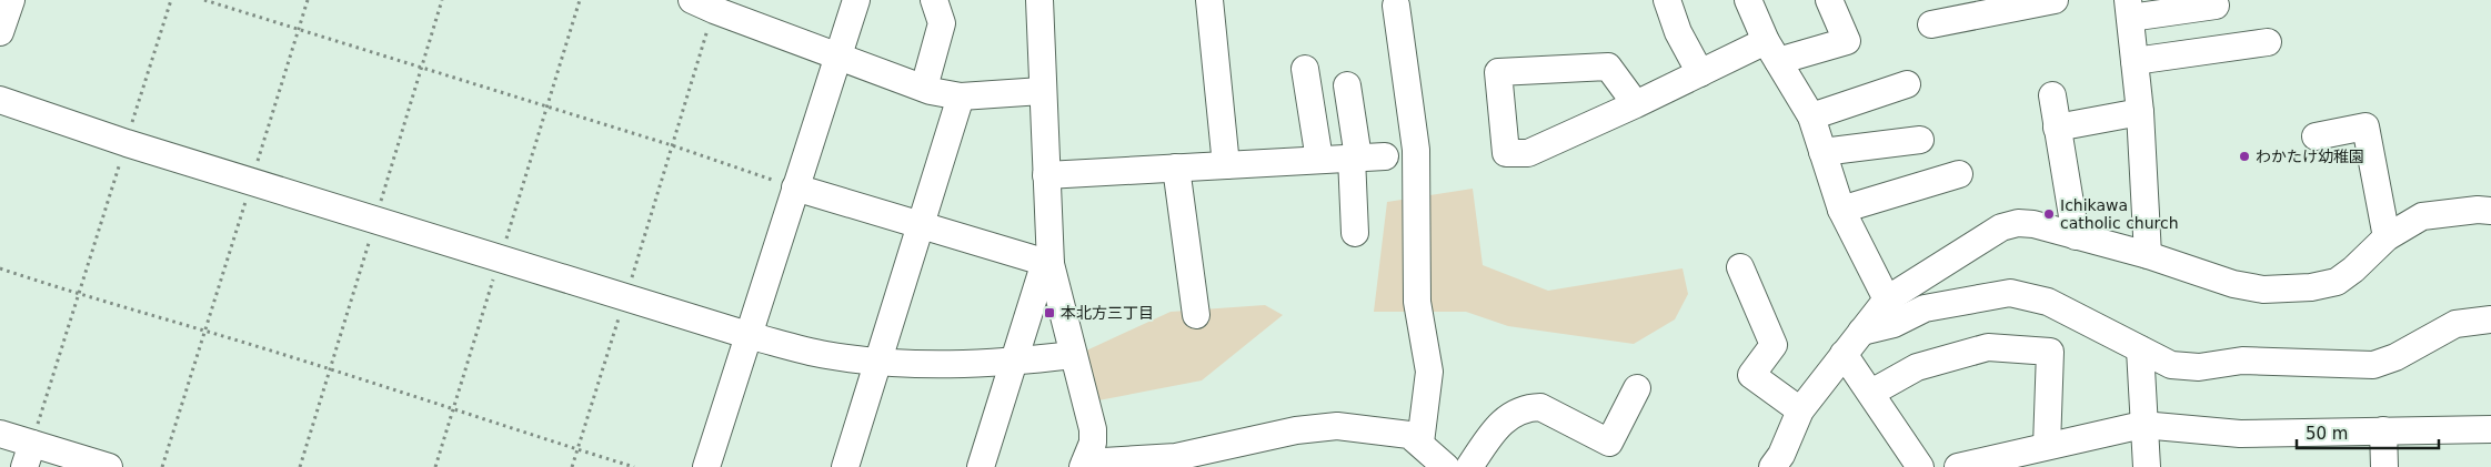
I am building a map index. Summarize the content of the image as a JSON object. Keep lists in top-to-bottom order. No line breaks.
{"places":{"other":["わかたけ幼稚園","Ichikawa catholic church"],"transit":["本北方三丁目"]},"scale_bar":"50 m"}
